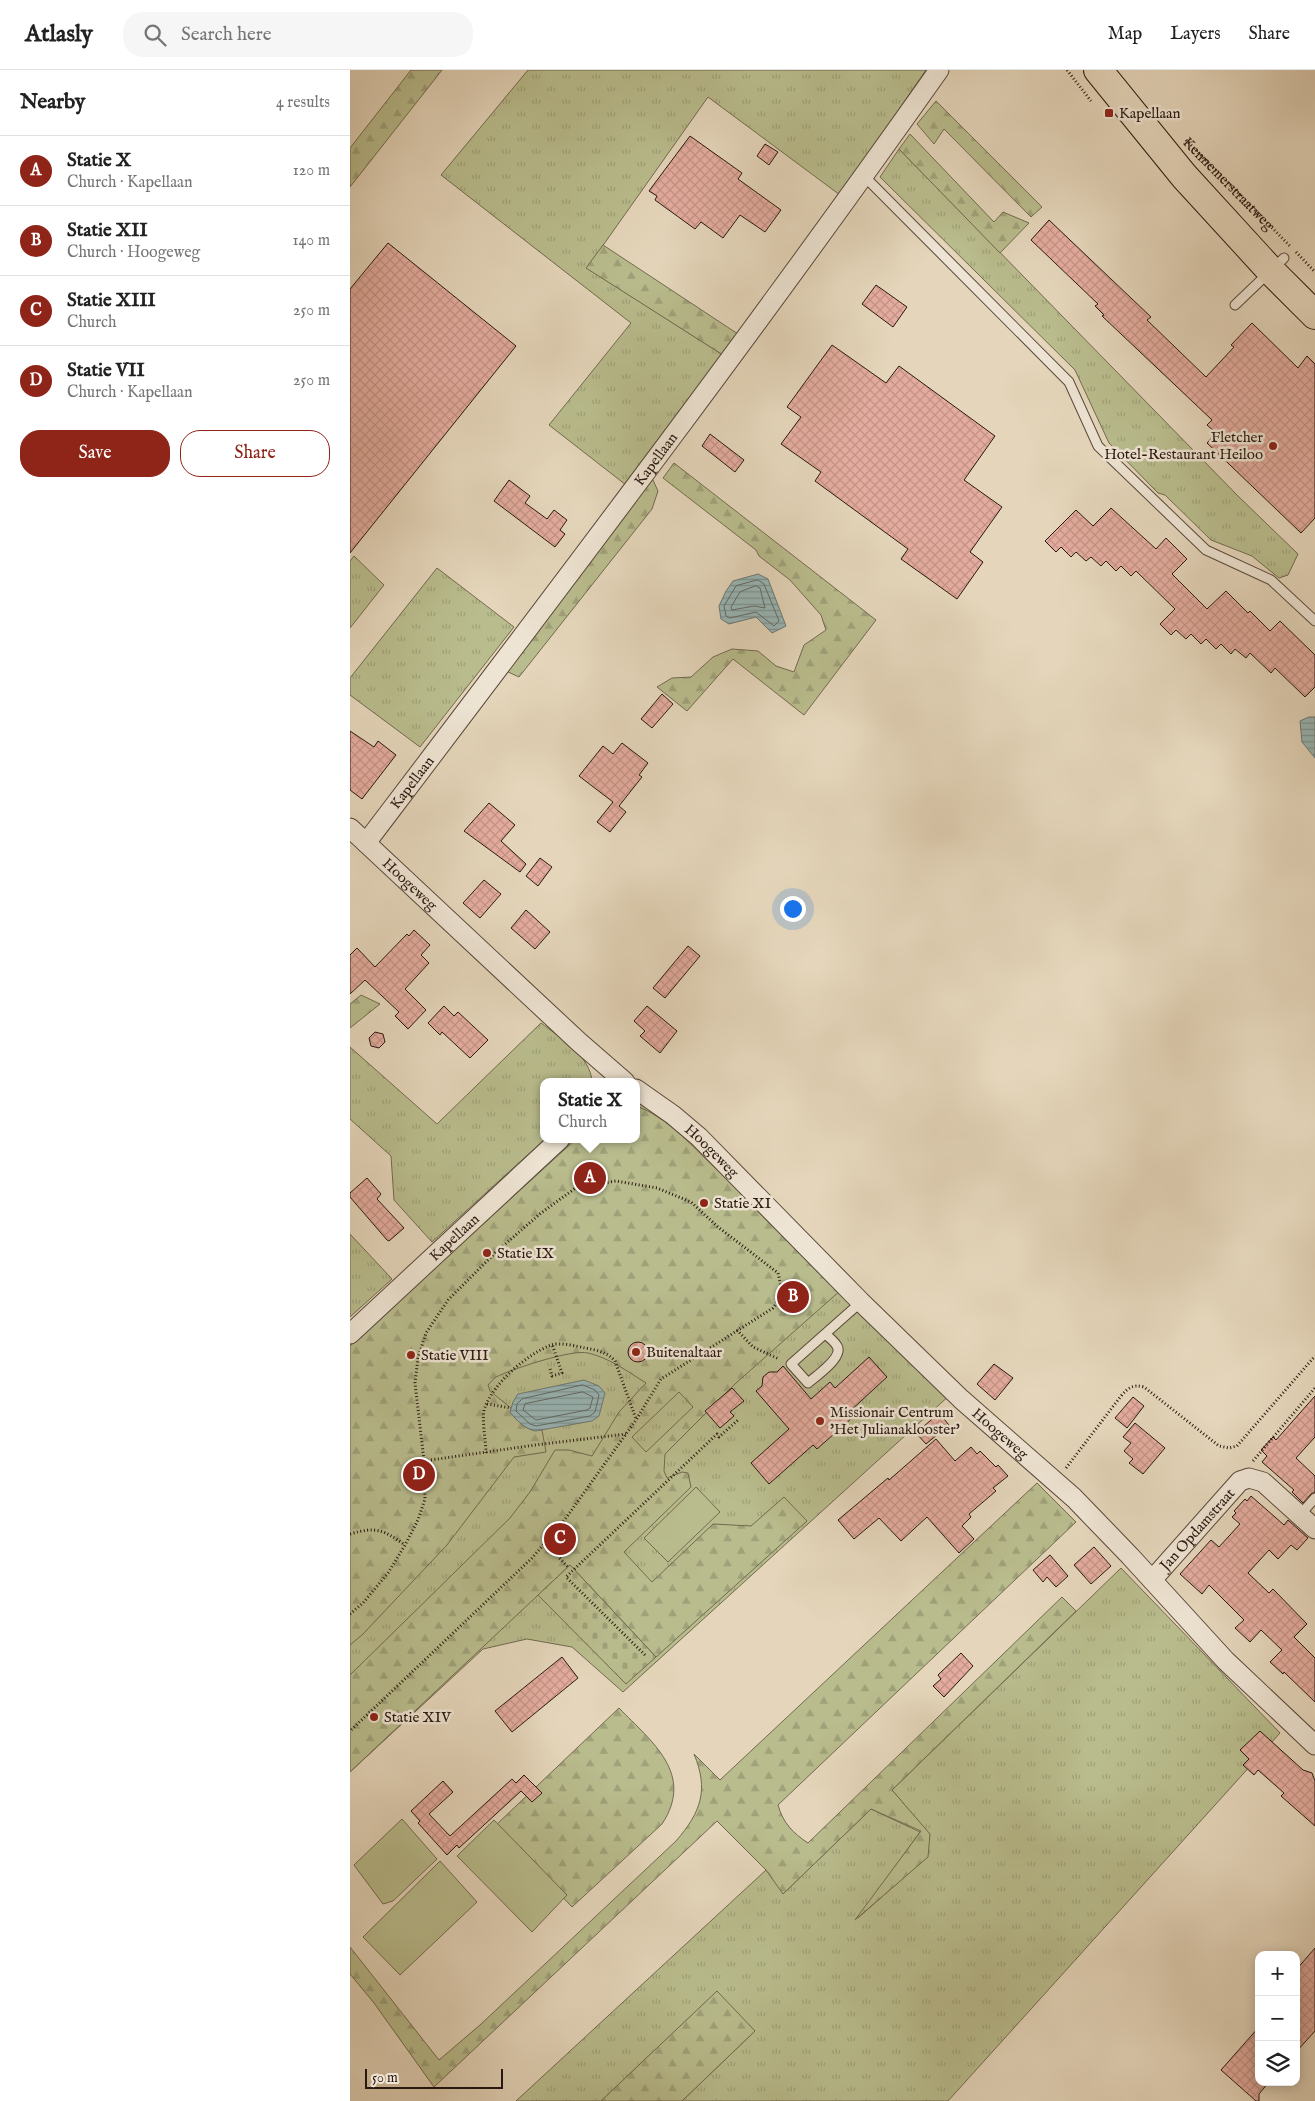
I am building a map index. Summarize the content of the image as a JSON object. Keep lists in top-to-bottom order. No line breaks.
{"streets":{"main road":["Kennemerstraatweg"],"street":["Kapellaan","Hoogeweg","Jan Opdamstraat"]},"crossings":[["Kapellaan","Hoogeweg"],["Hoogeweg","Jan Opdamstraat"]],"places":{"transit":["Kapellaan"],"other":["Fletcher Hotel-Restaurant Heiloo","Statie XI","Statie IX","Buitenaltaar","Statie VIII","Missionair Centrum 'Het Julianaklooster'","Statie XIV"]},"scale_bar":"50 m","page":{"header":"Atlasly","search":"Search here","nav":["Map","Layers","Share"],"heading":["Nearby","4 results"],"list":[{"mark":"A","name":"Statie X","note":"Church · Kapellaan","value":"120 m"},{"mark":"B","name":"Statie XII","note":"Church · Hoogeweg","value":"140 m"},{"mark":"C","name":"Statie XIII","note":"Church","value":"250 m"},{"mark":"D","name":"Statie VII","note":"Church · Kapellaan","value":"250 m"}],"buttons":["Save","Share"],"popup":["Statie X","Church"],"pins":["A","B","D","C"],"map_buttons":["+","−"],"scale":"50 m"}}
